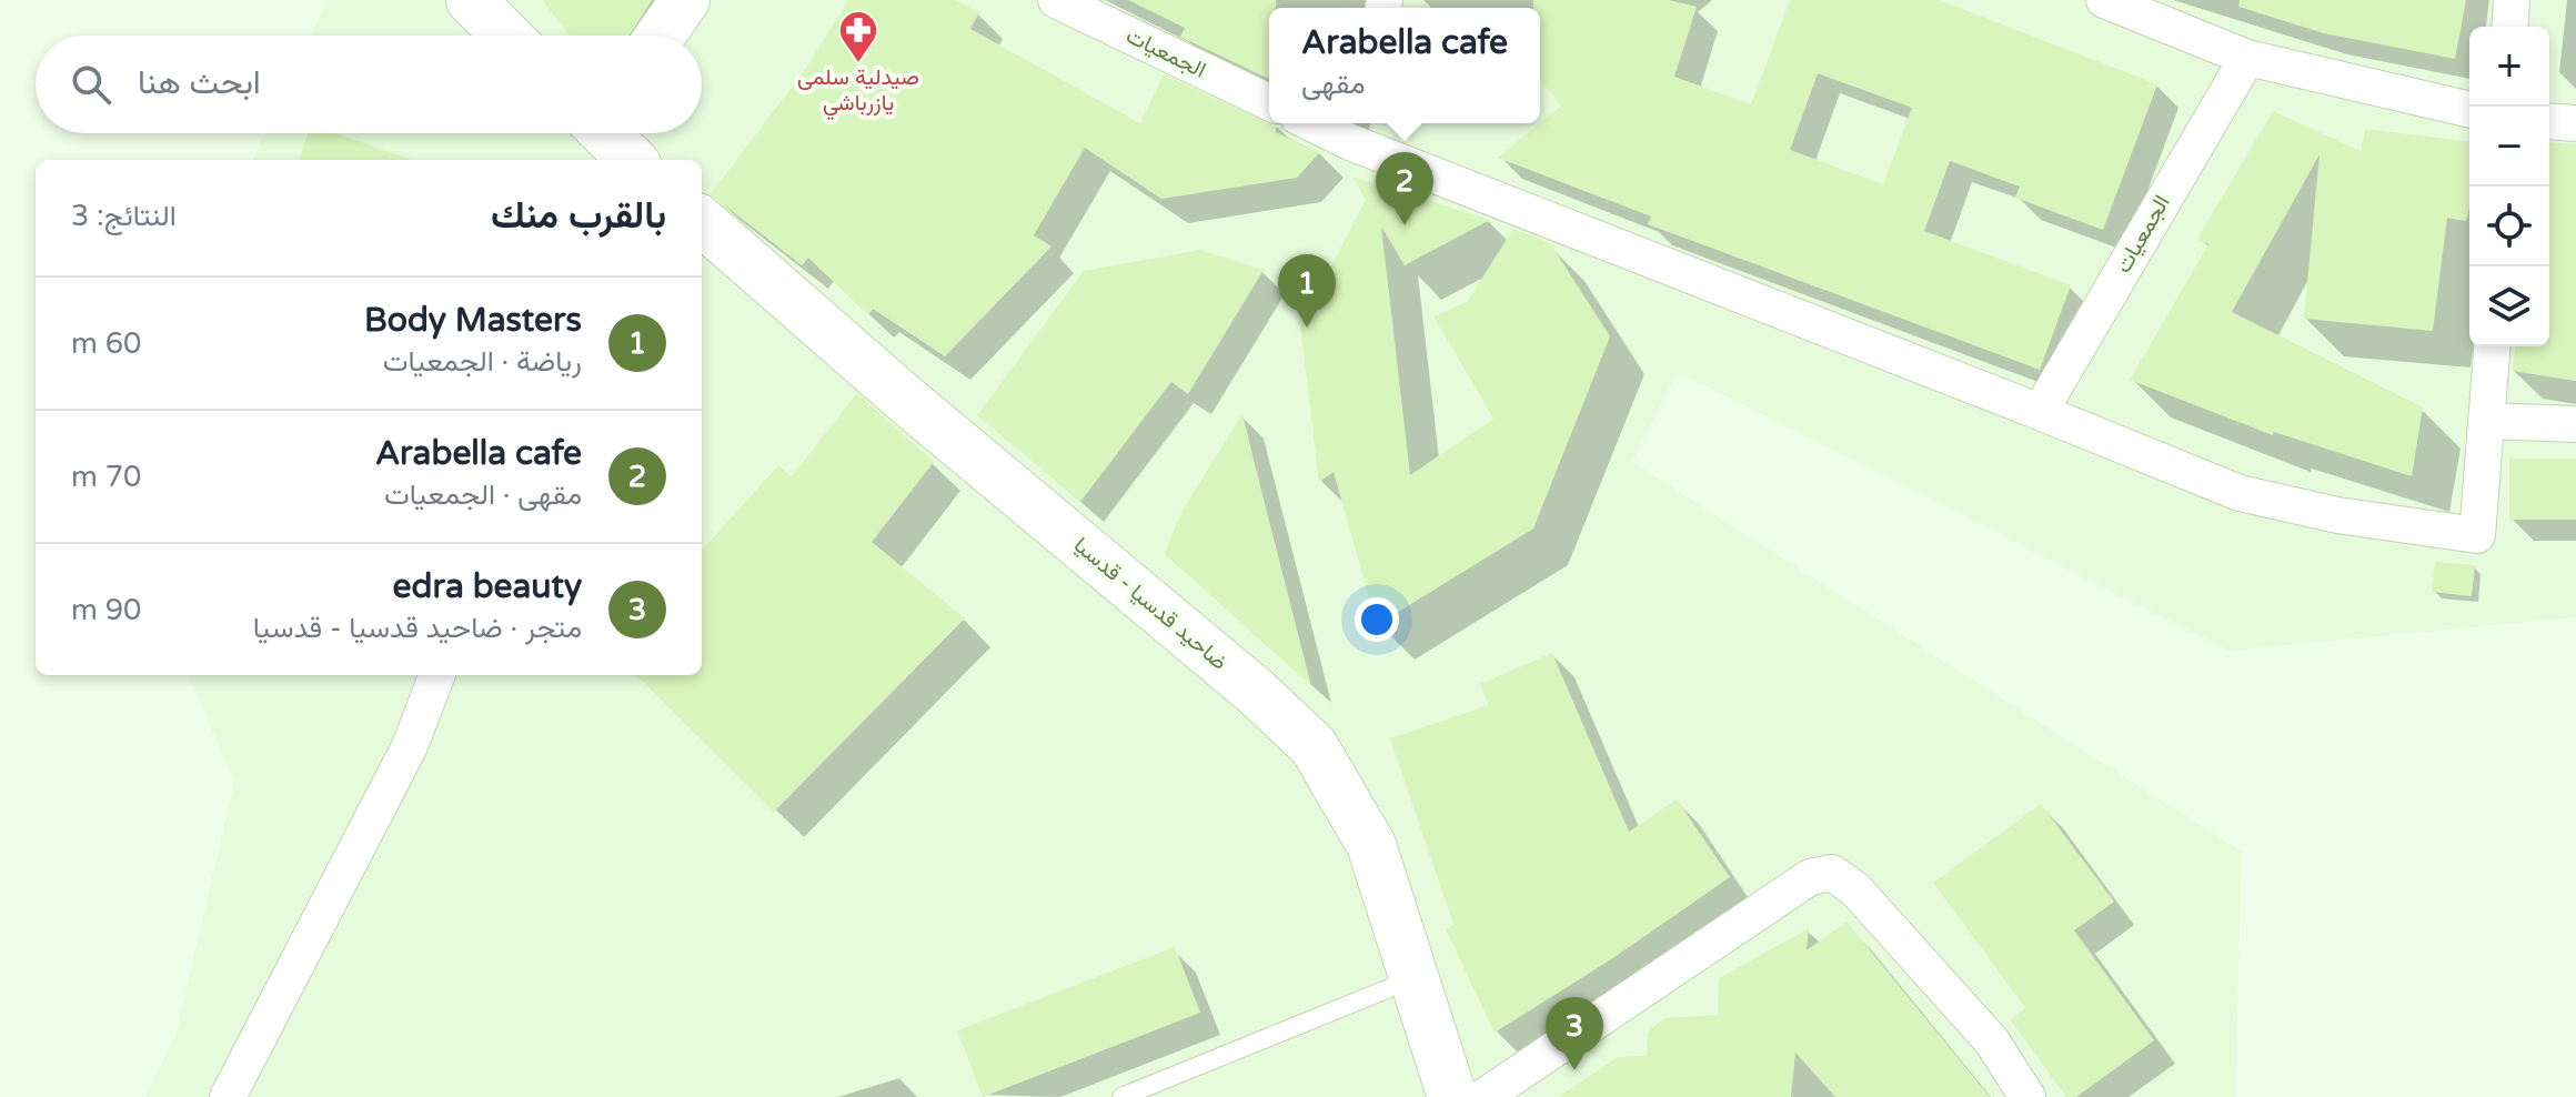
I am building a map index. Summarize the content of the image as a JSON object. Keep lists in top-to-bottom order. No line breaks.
{"streets":{"main road":["ضاحيد قدسيا - قدسيا"],"street":["الجمعيات"]},"places":{"pharmacy":["صيدلية سلمى يازرباشي"]},"page":{"popup":["Arabella cafe","مقهى"],"map_buttons":["+","−"],"search":"ابحث هنا","pins":["2","1","3"],"heading":["بالقرب منك","النتائج: 3"],"list":[{"mark":"1","name":"Body Masters","note":"رياضة · الجمعيات","value":"60 m"},{"mark":"2","name":"Arabella cafe","note":"مقهى · الجمعيات","value":"70 m"},{"mark":"3","name":"edra beauty","note":"متجر · ضاحيد قدسيا - قدسيا","value":"90 m"}]}}
